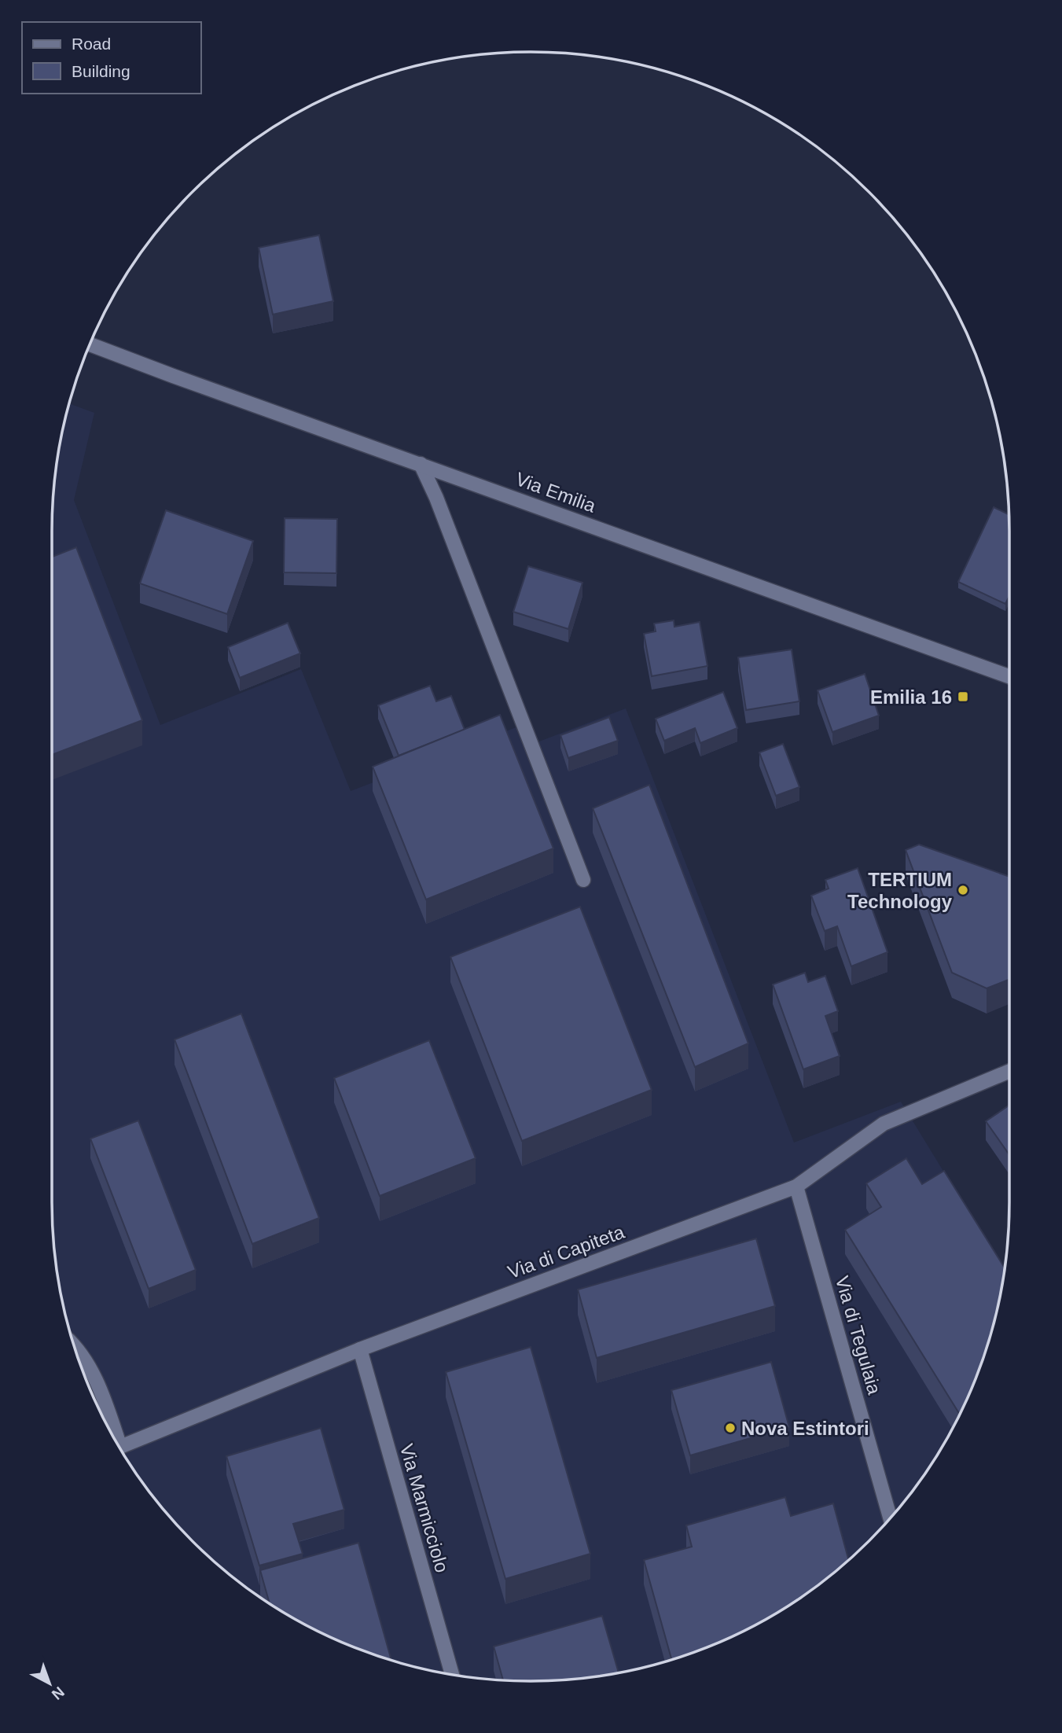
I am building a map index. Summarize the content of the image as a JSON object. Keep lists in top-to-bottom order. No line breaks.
{"streets":{"street":["Via Emilia","Via di Capiteta","Via di Tegulaia","Via Marmicciolo"]},"crossings":[["Via di Capiteta","Via di Tegulaia"],["Via di Capiteta","Via Marmicciolo"]],"places":{"transit":["Emilia 16"],"other":["TERTIUM Technology","Nova Estintori"]},"legend":["Road","Building"],"north":"bottom right"}
